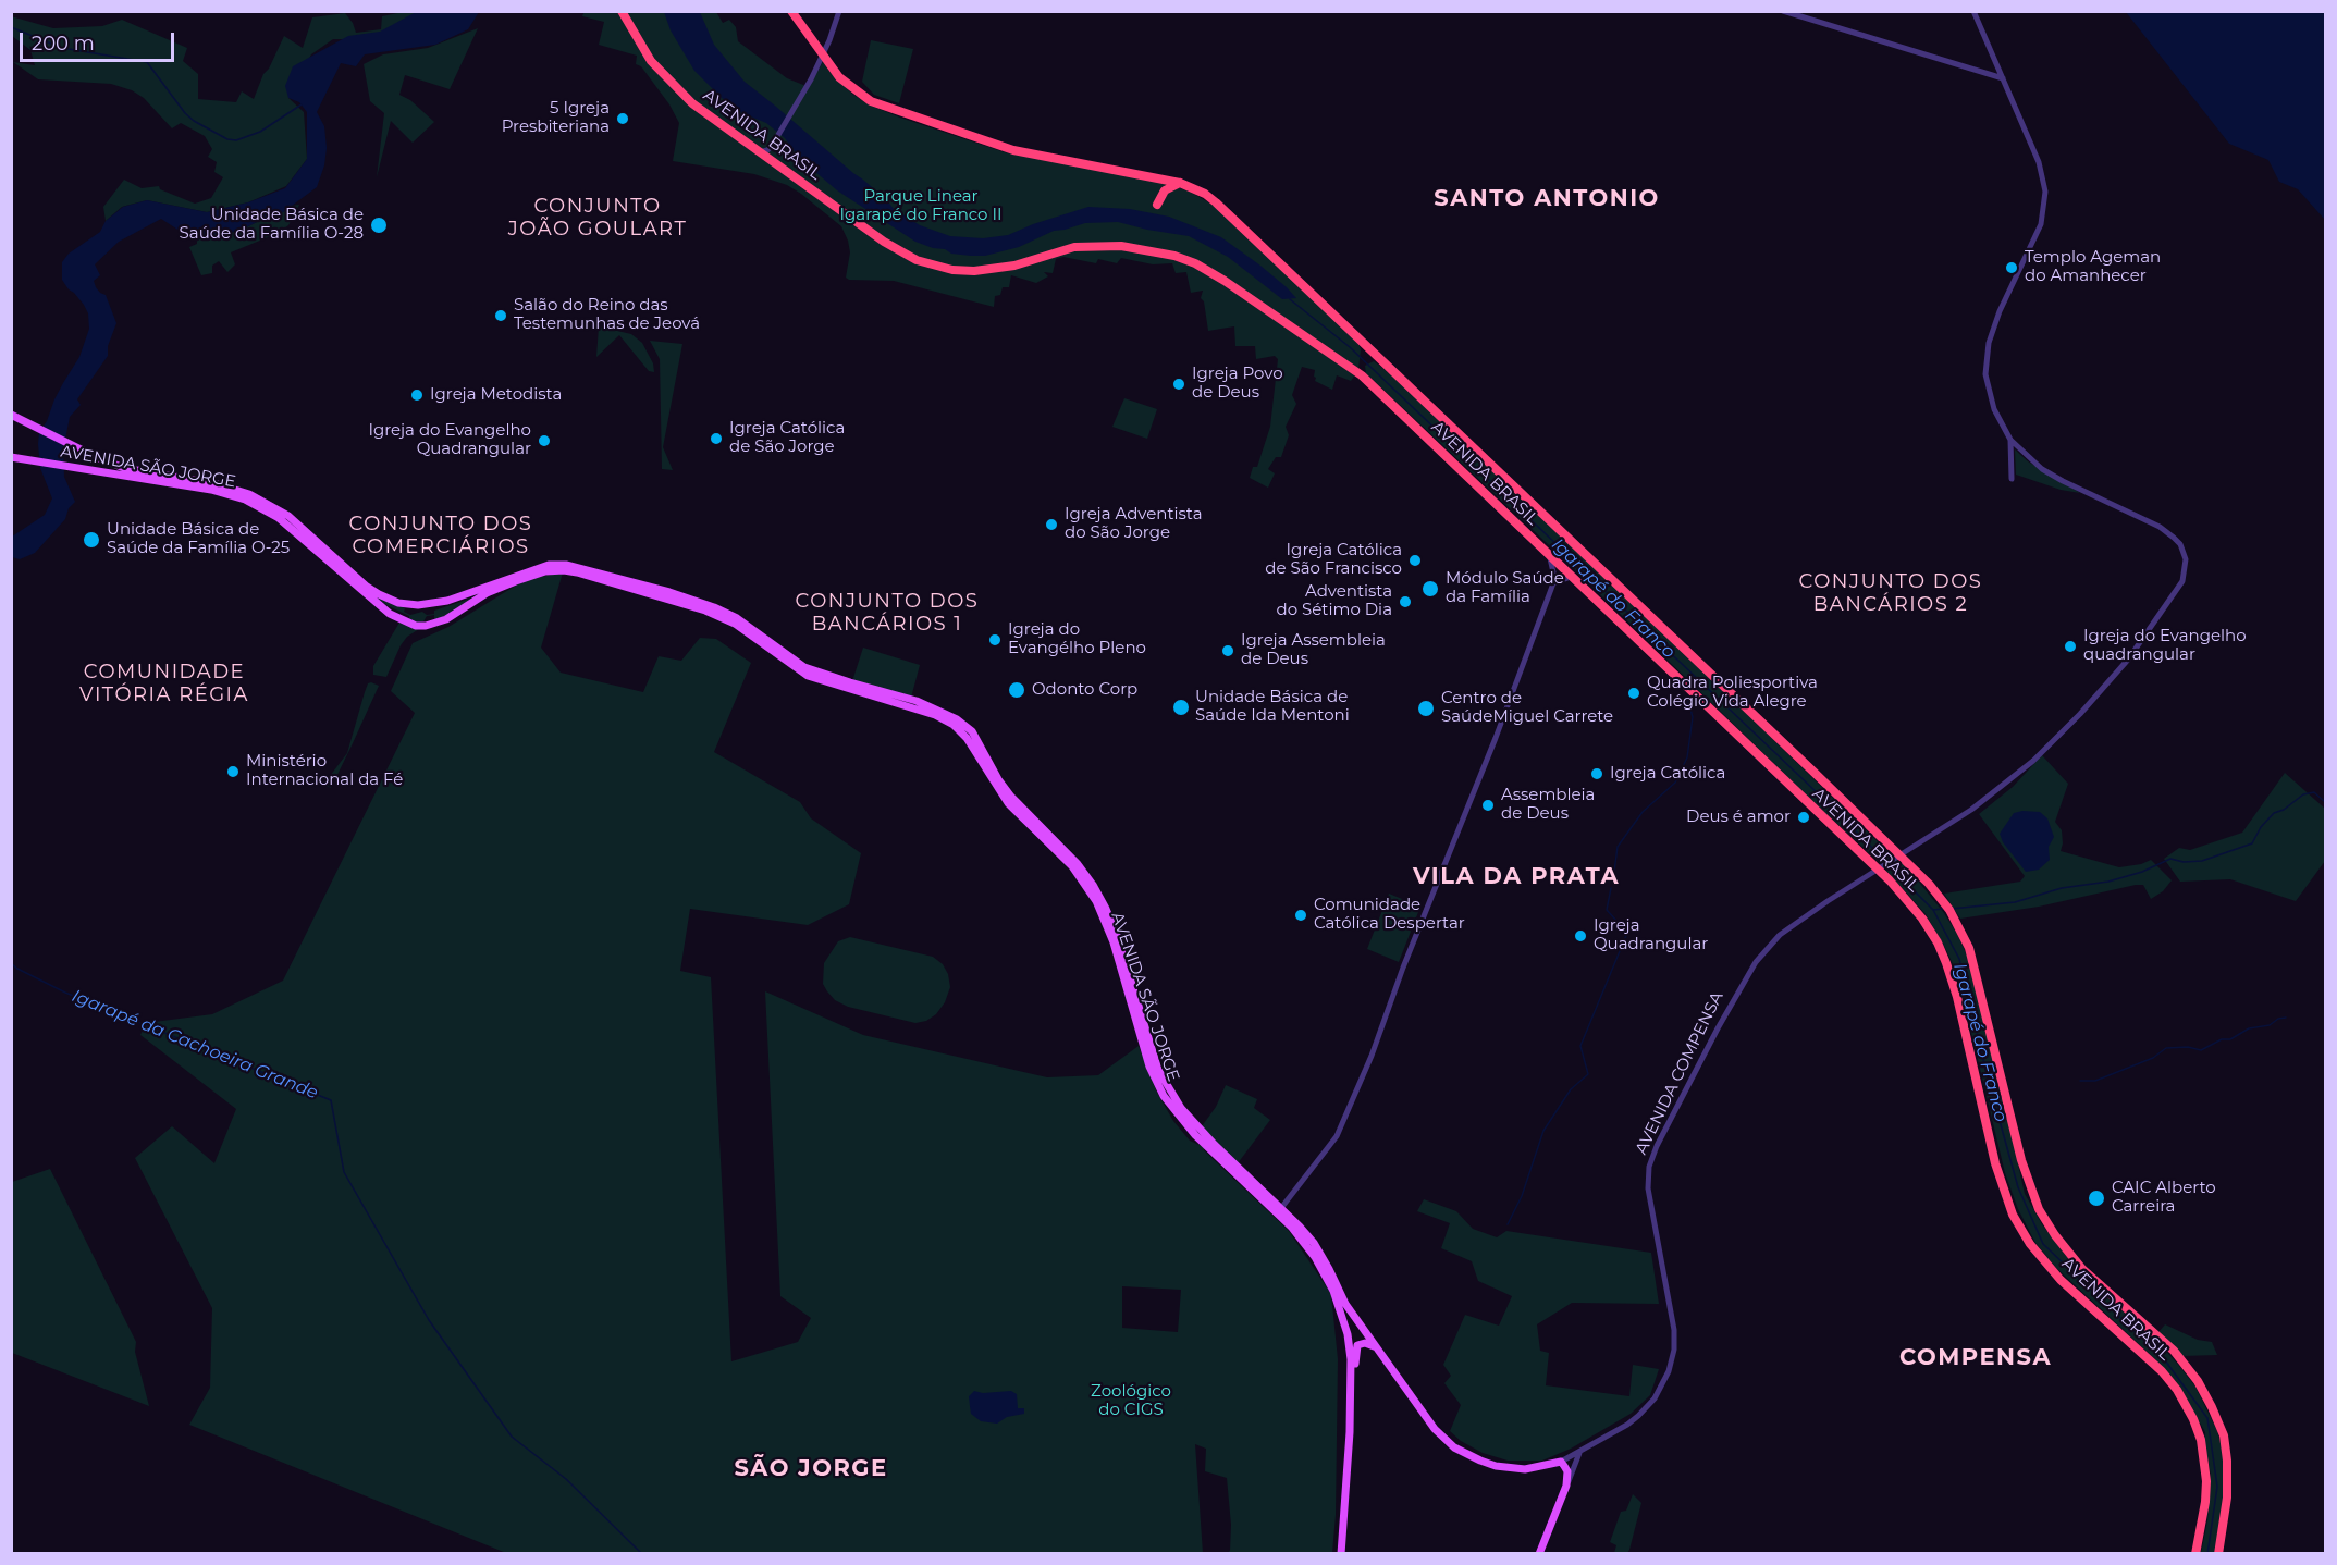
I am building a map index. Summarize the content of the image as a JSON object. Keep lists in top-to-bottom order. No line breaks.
{"streets":{"highway":["AVENIDA BRASIL"],"main road":["AVENIDA SÃO JORGE","AVENIDA COMPENSA"]},"crossings":[["AVENIDA BRASIL","AVENIDA COMPENSA"],["AVENIDA SÃO JORGE","AVENIDA COMPENSA"]],"districts":["SANTO ANTONIO","CONJUNTO JOÃO GOULART","CONJUNTO DOS COMERCIÁRIOS","CONJUNTO DOS BANCÁRIOS 2","CONJUNTO DOS BANCÁRIOS 1","COMUNIDADE VITÓRIA RÉGIA","VILA DA PRATA","COMPENSA","SÃO JORGE"],"water":["Igarapé do Franco","Igarapé da Cachoeira Grande"],"parks":["Parque Linear Igarapé do Franco II","Zoológico do CIGS"],"places":["5 Igreja Presbiteriana","Unidade Básica de Saúde da Família O-28","Templo Ageman do Amanhecer","Salão do Reino das Testemunhas de Jeová","Igreja Povo de Deus","Igreja Metodista","Igreja Católica de São Jorge","Igreja do Evangelho Quadrangular","Igreja Adventista do São Jorge","Unidade Básica de Saúde da Família O-25","Igreja Católica de São Francisco","Módulo Saúde da Família","Adventista do Sétimo Dia","Igreja do Evangélho Pleno","Igreja do Evangelho quadrangular","Igreja Assembleia de Deus","Odonto Corp","Quadra Poliesportiva Colégio Vida Alegre","Unidade Básica de Saúde Ida Mentoni","Centro de SaúdeMiguel Carrete","Ministério Internacional da Fé","Igreja Católica","Assembleia de Deus","Deus é amor","Comunidade Católica Despertar","Igreja Quadrangular","CAIC Alberto Carreira"],"scale_bar":"200 m"}
